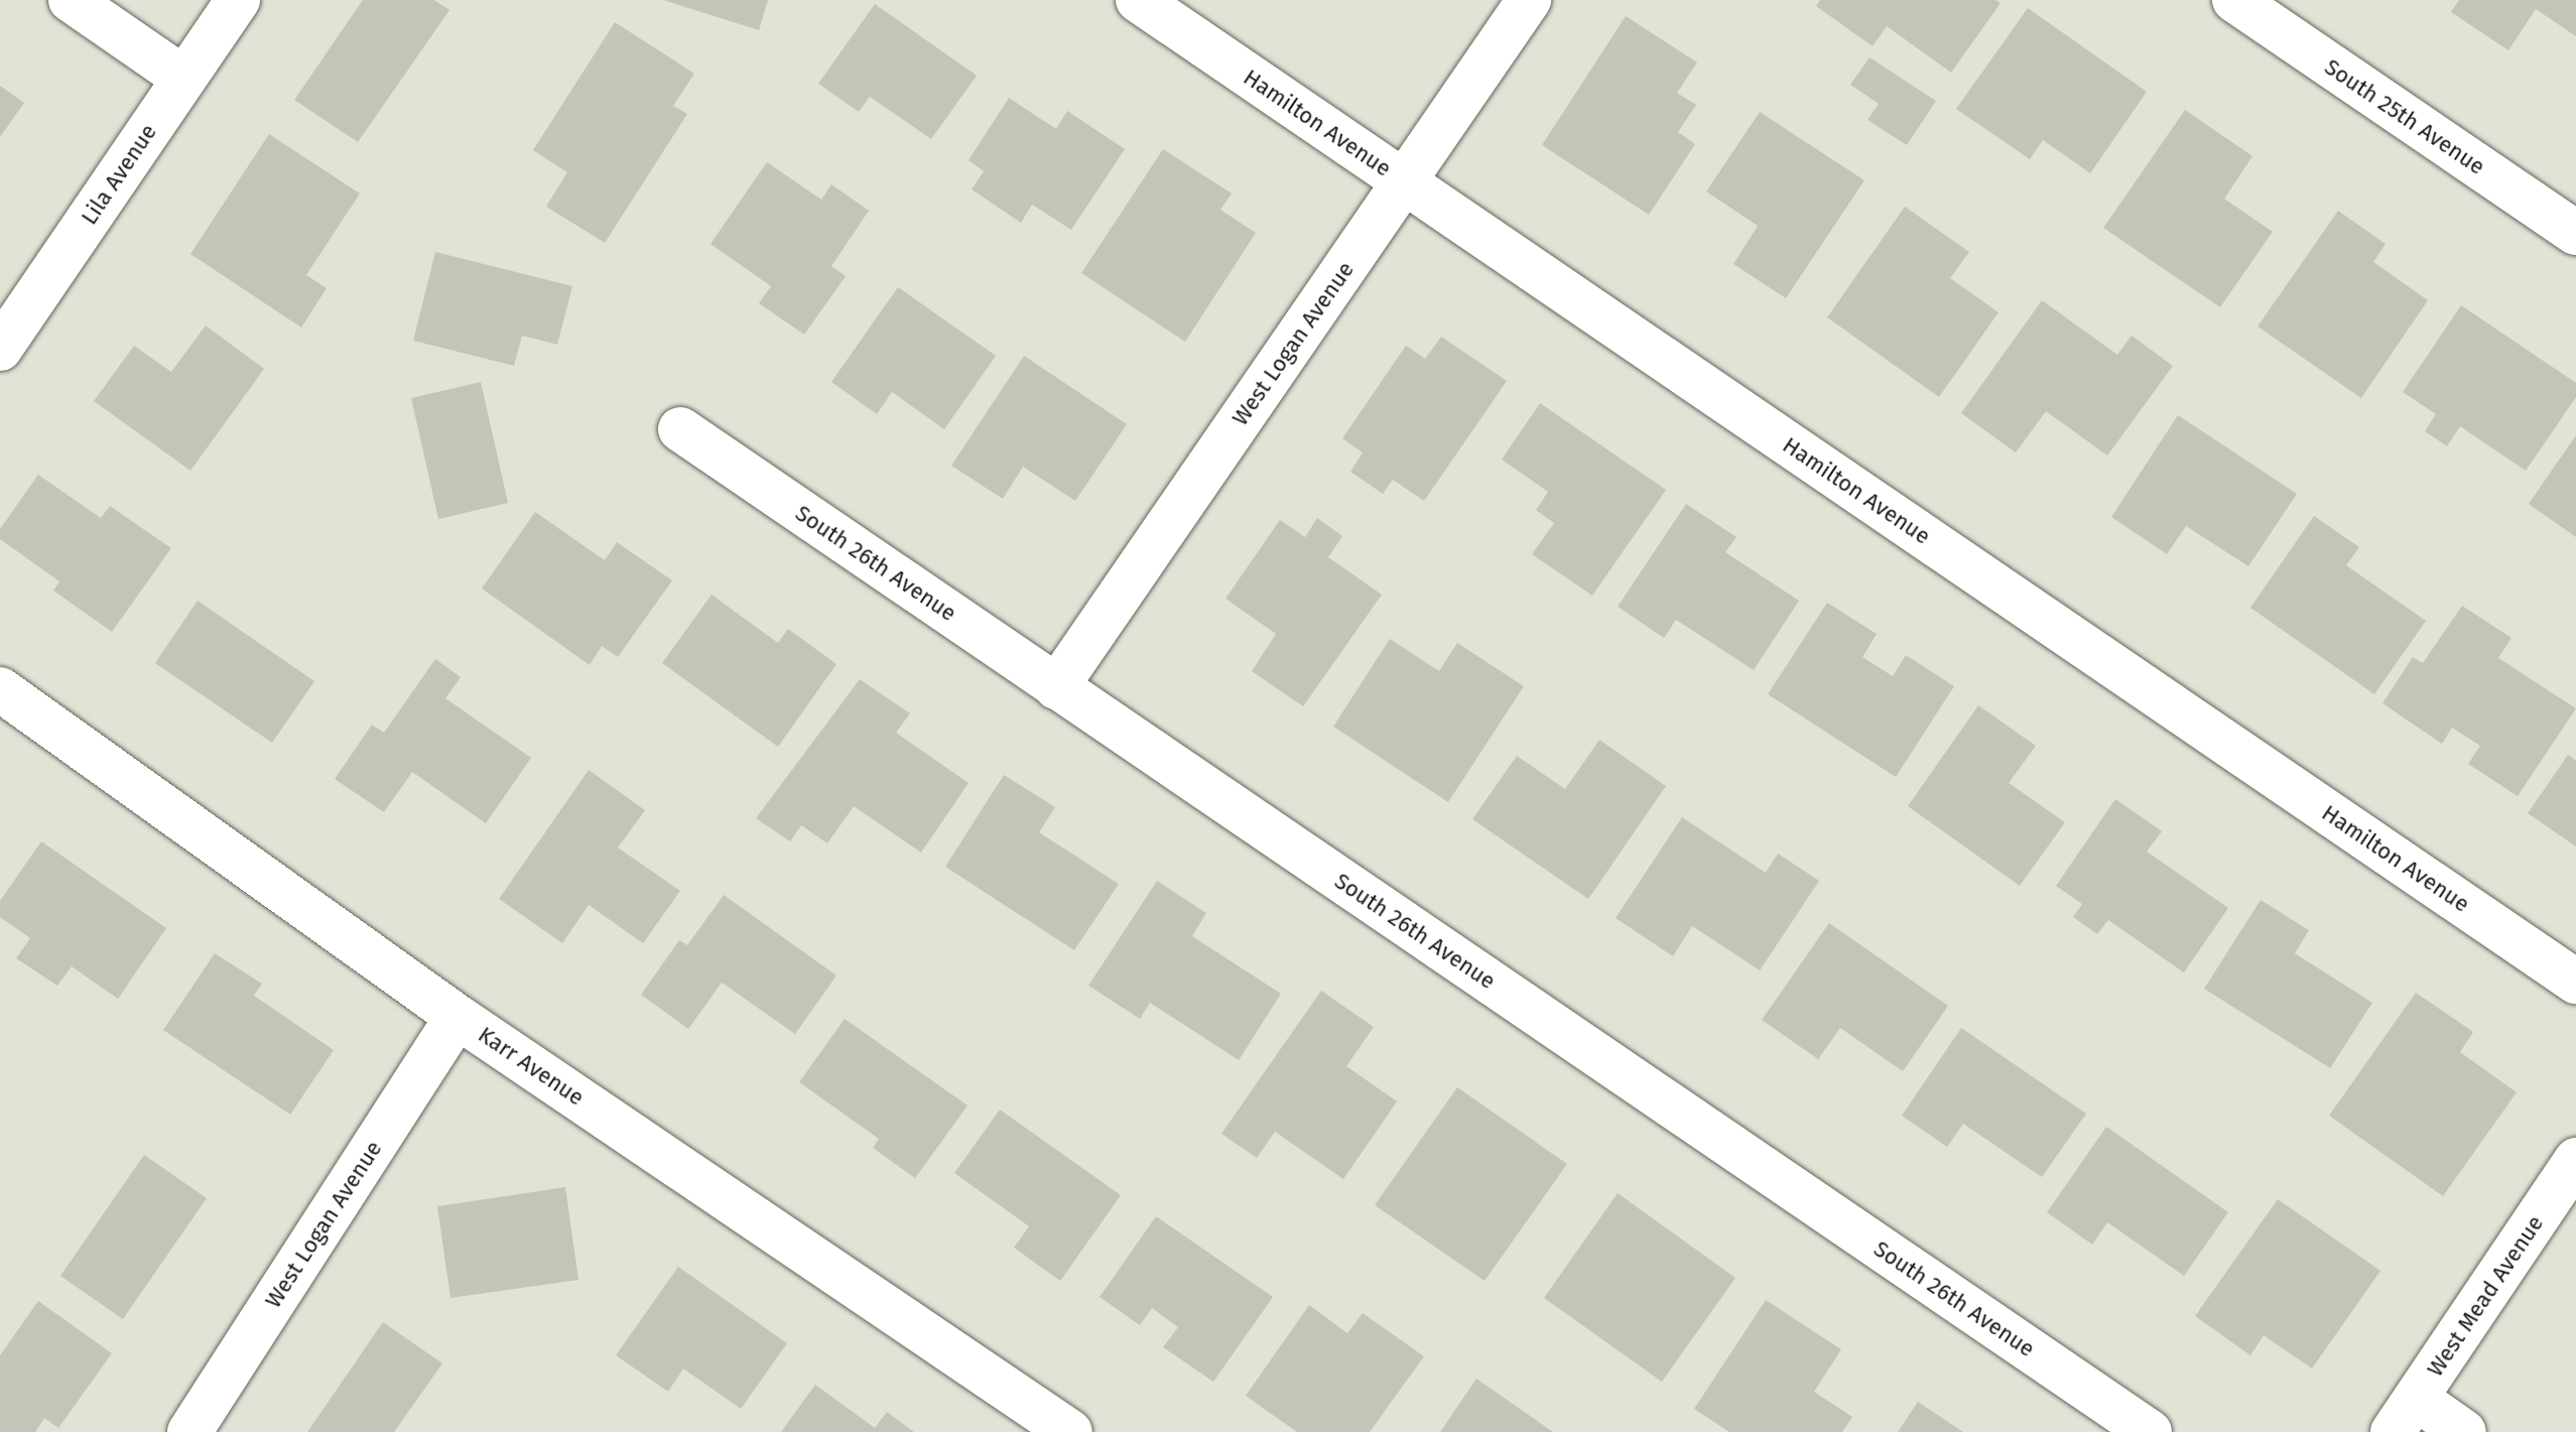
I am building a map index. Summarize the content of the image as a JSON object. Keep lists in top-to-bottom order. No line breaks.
{"streets":{"street":["South 25th Avenue","Hamilton Avenue","Lila Avenue","West Logan Avenue","South 26th Avenue","Karr Avenue","West Mead Avenue"]},"crossings":[["Hamilton Avenue","West Logan Avenue"],["West Logan Avenue","South 26th Avenue"],["West Logan Avenue","Karr Avenue"]]}
